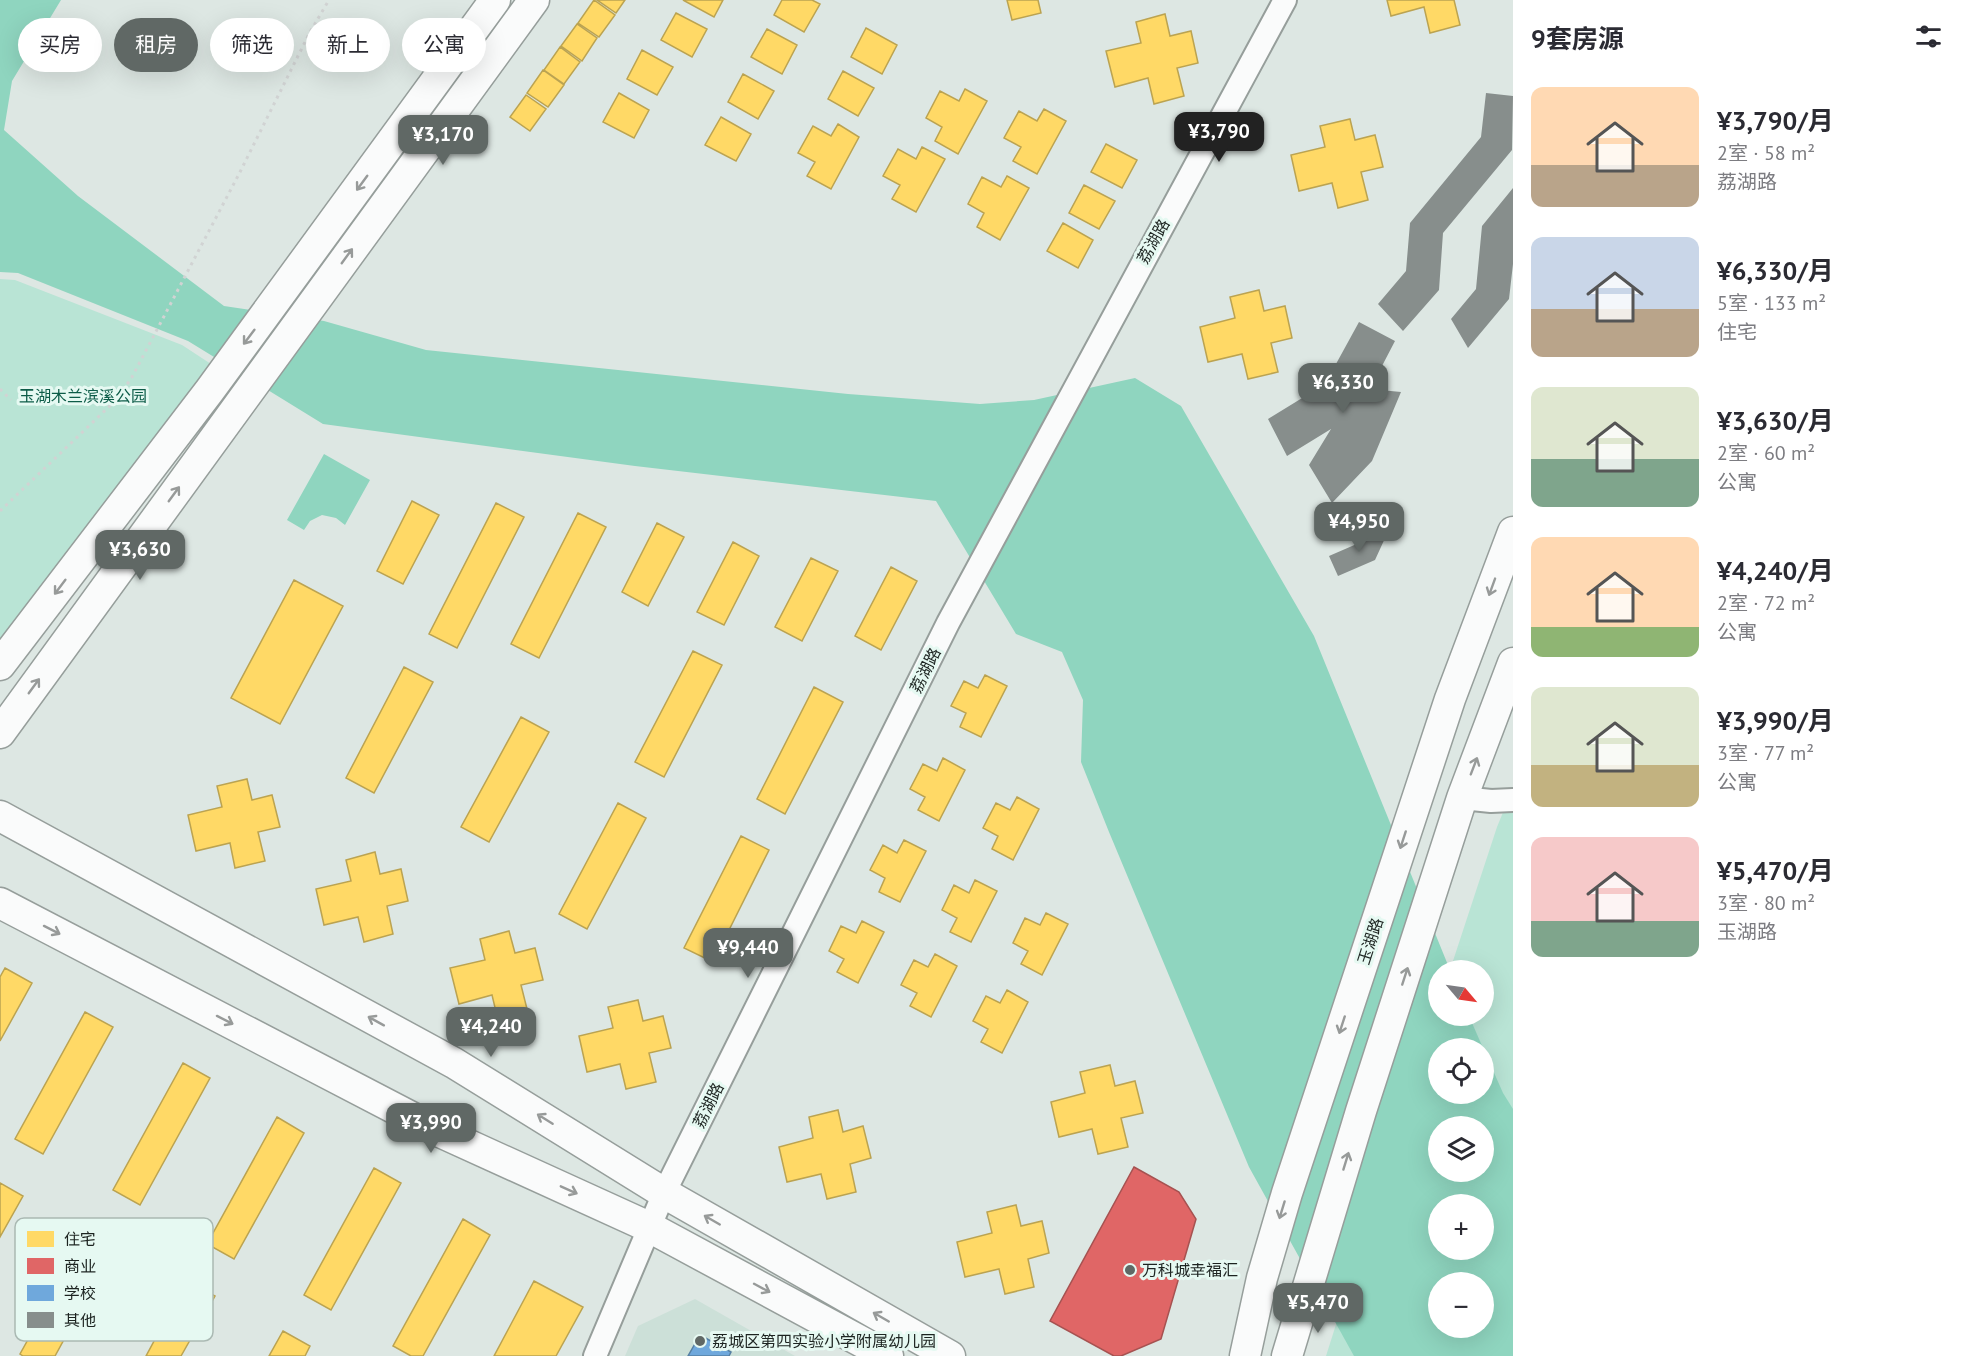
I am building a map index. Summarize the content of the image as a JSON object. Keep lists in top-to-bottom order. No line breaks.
{"streets":{"main road":["玉湖路"],"street":["荔湖路"]},"parks":["玉湖木兰滨溪公园"],"places":["万科城幸福汇","荔城区第四实验小学附属幼儿园"],"legend":["住宅","商业","学校","其他"],"north":"bottom right","page":{"heading":"9套房源","chip":["买房","租房","筛选","新上","公寓"],"list":[{"name":"¥3,790/月","note":"2室 · 58 m² · 荔湖路"},{"name":"¥6,330/月","note":"5室 · 133 m² · 住宅"},{"name":"¥3,630/月","note":"2室 · 60 m² · 公寓"},{"name":"¥4,240/月","note":"2室 · 72 m² · 公寓"},{"name":"¥3,990/月","note":"3室 · 77 m² · 公寓"},{"name":"¥5,470/月","note":"3室 · 80 m² · 玉湖路"}],"price":["¥3,790","¥3,170","¥6,330","¥4,950","¥3,630","¥9,440","¥4,240","¥3,990","¥5,470"],"map_buttons":["+","−"]}}
